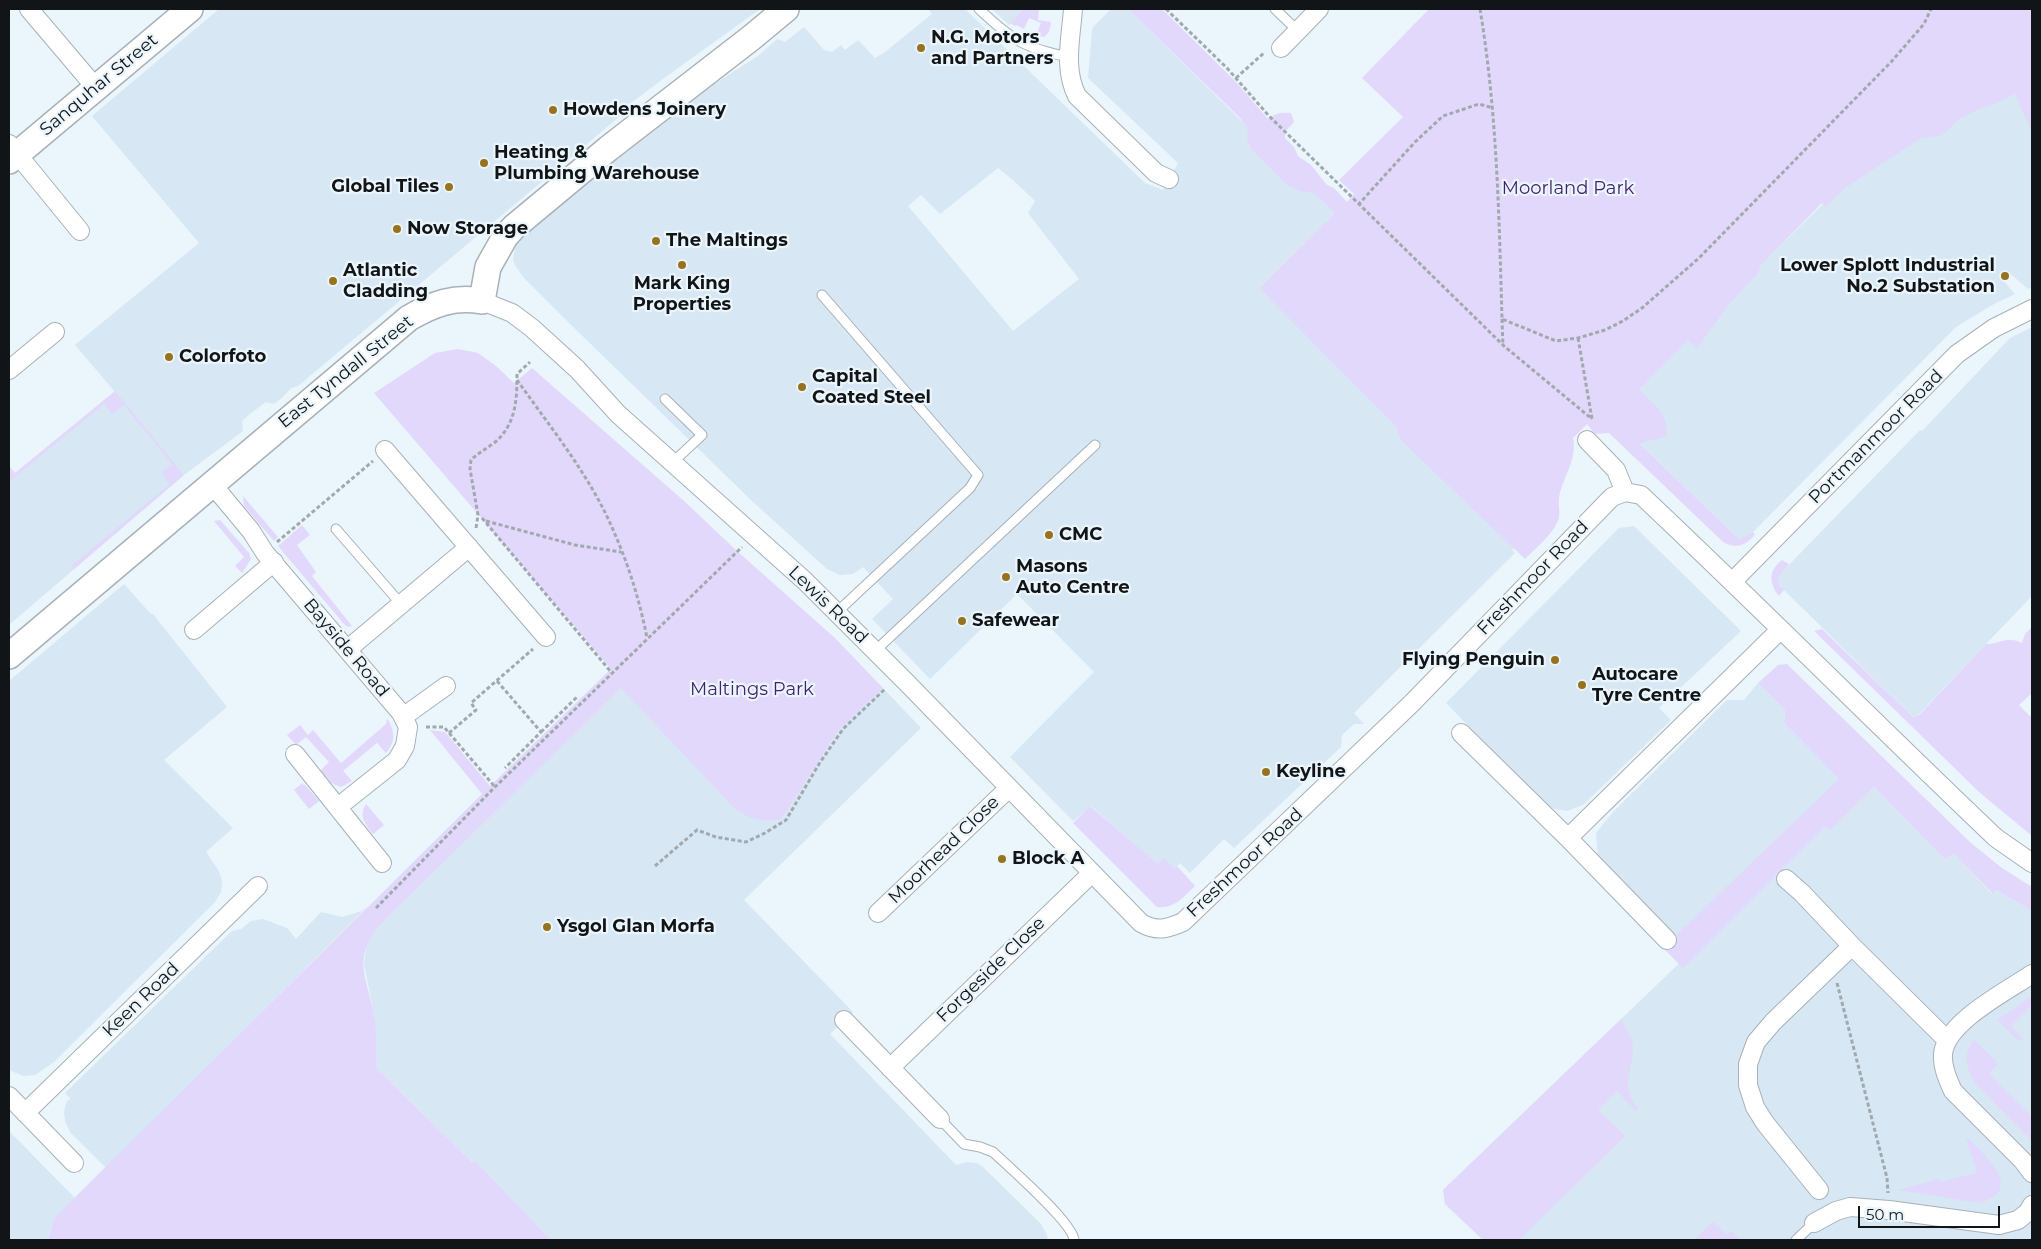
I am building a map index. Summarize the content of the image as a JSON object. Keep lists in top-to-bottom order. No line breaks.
{"streets":{"street":["Sanquhar Street","East Tyndall Street","Portmanmoor Road","Freshmoor Road","Lewis Road","Bayside Road","Moorhead Close","Forgeside Close","Keen Road"]},"crossings":[["East Tyndall Street","Lewis Road"],["East Tyndall Street","Bayside Road"],["Freshmoor Road","Lewis Road"],["Lewis Road","Moorhead Close"],["Lewis Road","Forgeside Close"]],"parks":["Moorland Park","Maltings Park"],"places":["N.G. Motors and Partners","Howdens Joinery","Heating & Plumbing Warehouse","Global Tiles","Now Storage","The Maltings","Mark King Properties","Lower Splott Industrial No.2 Substation","Atlantic Cladding","Colorfoto","Capital Coated Steel","CMC","Masons Auto Centre","Safewear","Flying Penguin","Autocare Tyre Centre","Keyline","Block A","Ysgol Glan Morfa"],"scale_bar":"50 m"}
